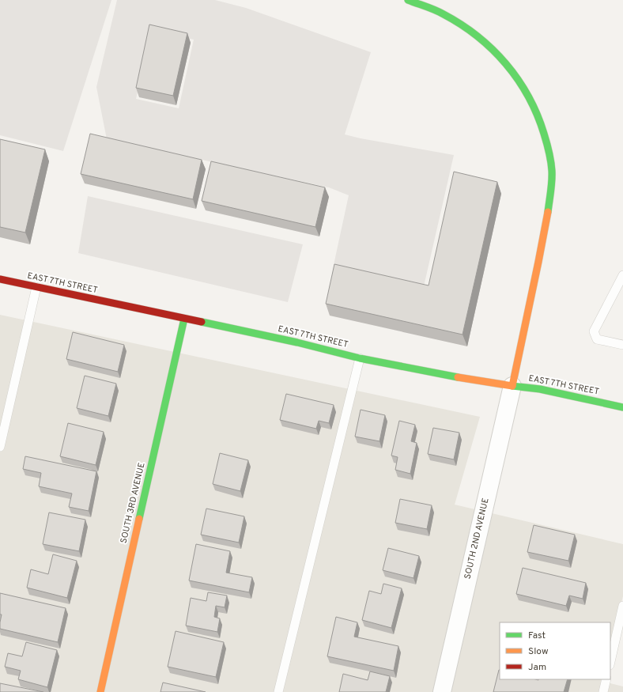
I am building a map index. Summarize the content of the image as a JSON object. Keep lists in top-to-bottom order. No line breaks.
{"streets":{"main road":["EAST 7TH STREET","SOUTH 3RD AVENUE"],"street":["SOUTH 2ND AVENUE"]},"crossings":[["EAST 7TH STREET","SOUTH 3RD AVENUE"],["EAST 7TH STREET","SOUTH 2ND AVENUE"]],"legend":["Fast","Slow","Jam"]}
